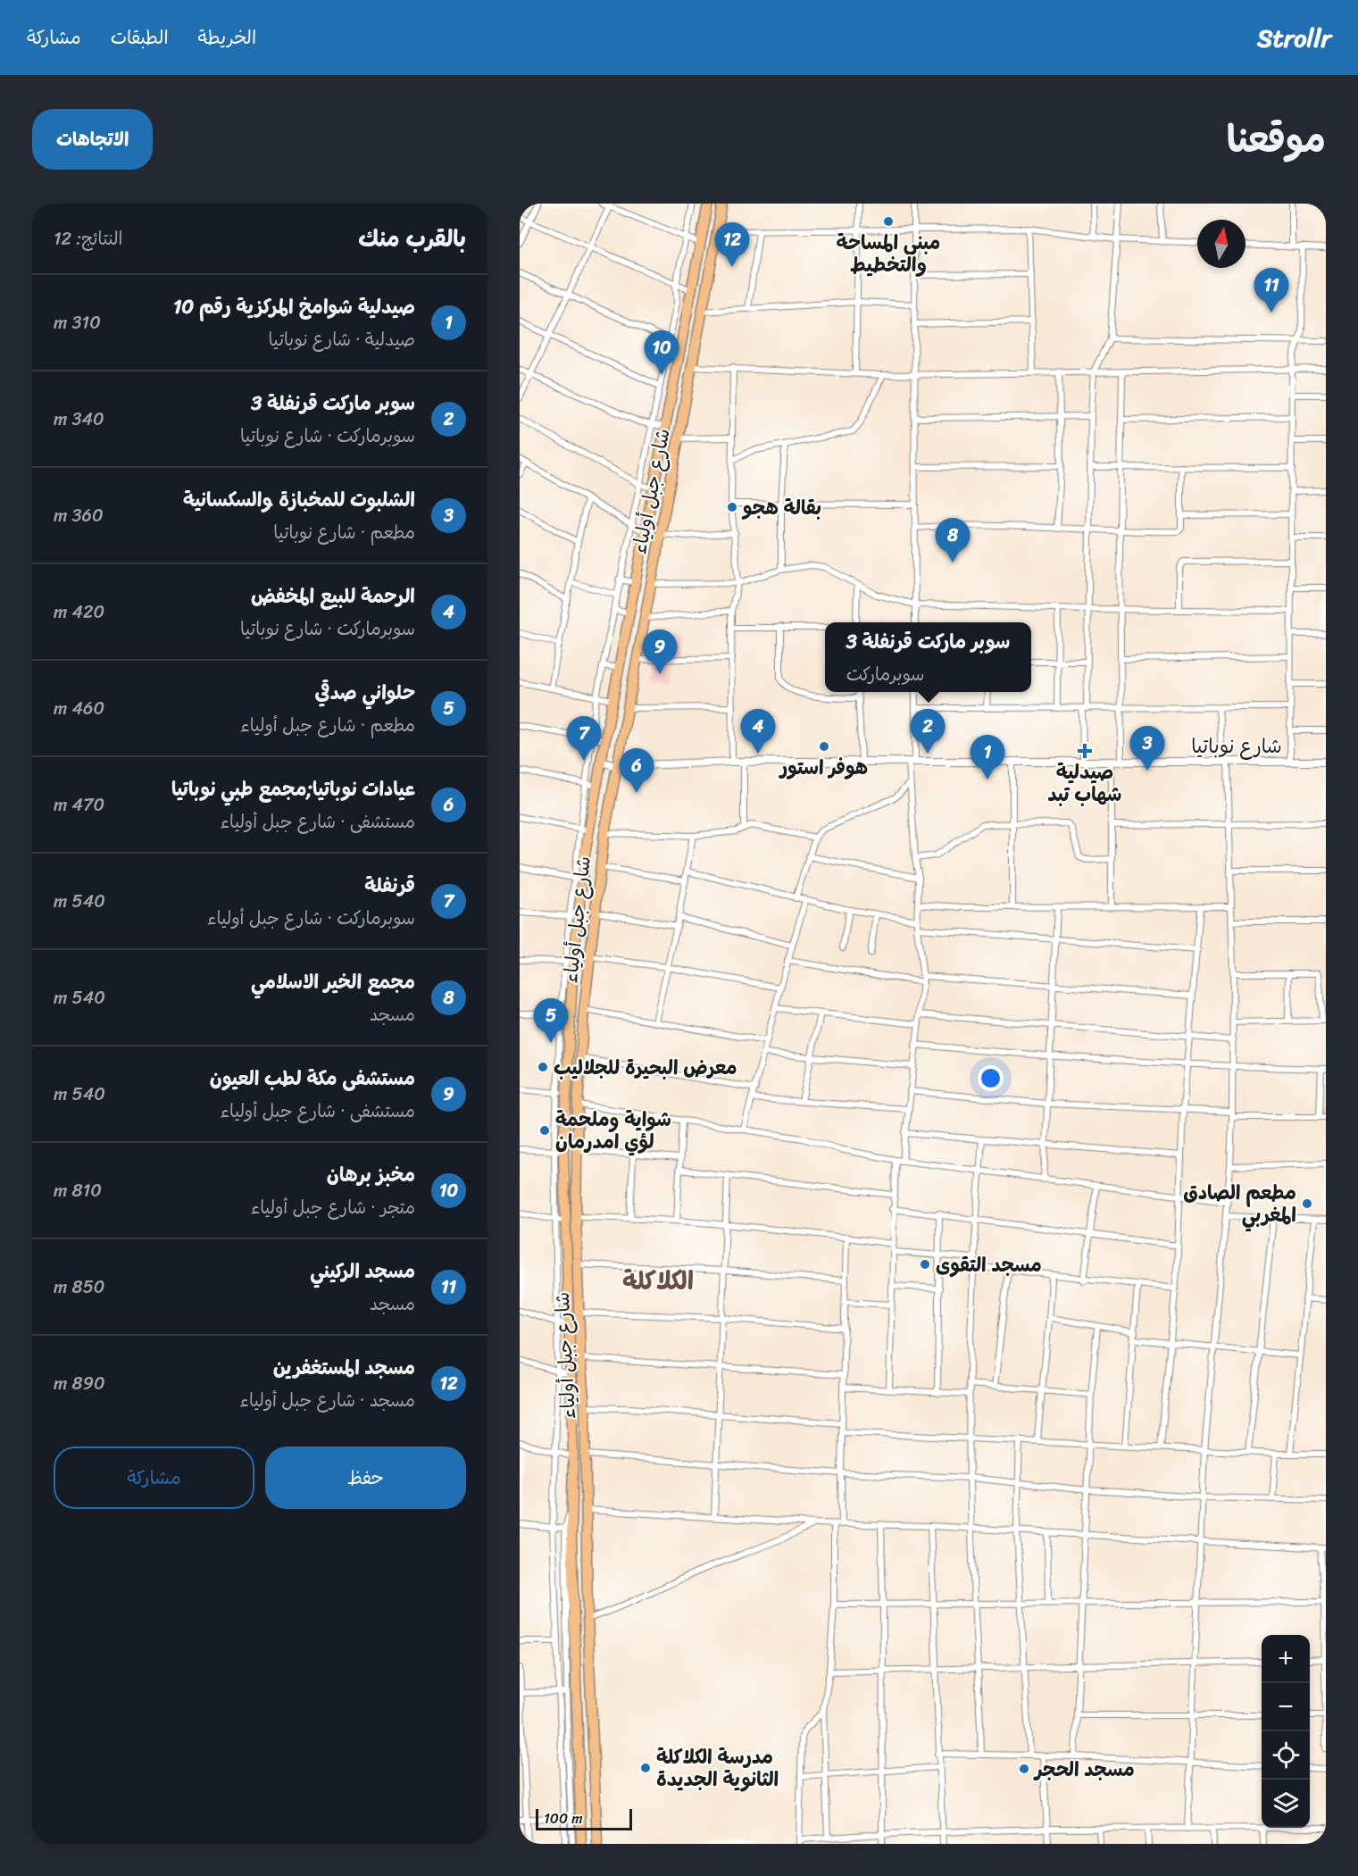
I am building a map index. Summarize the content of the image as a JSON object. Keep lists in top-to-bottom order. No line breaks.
{"streets":{"main road":["شارع جبل أولياء"],"street":["شارع نوباتيا"]},"crossings":[["شارع جبل أولياء","شارع نوباتيا"]],"districts":["الكلاكلة"],"places":{"other":["مبنى المساحة والتخطيط","بقالة هجو","هوفر استور","معرض البحيرة للجلاليب","شواية وملحمة لؤي امدرمان","مطعم الصادق المغربي","مسجد التقوى","مدرسة الكلاكلة الثانوية الجديدة","مسجد الحجر"],"health":["صيدلية شهاب تبد"]},"scale_bar":"100 m","north":"top","page":{"header":"Strollr","nav":["الخريطة","الطبقات","مشاركة"],"title":"موقعنا","buttons":["الاتجاهات",["حفظ","مشاركة"]],"heading":["بالقرب منك","النتائج: 12"],"pins":["12","11","10","8","9","2","4","7","3","1","6","5"],"list":[{"mark":"1","name":"صيدلية شوامخ المركزية رقم 10","note":"صيدلية · شارع نوباتيا","value":"310 m"},{"mark":"2","name":"سوبر ماركت قرنفلة 3","note":"سوبرماركت · شارع نوباتيا","value":"340 m"},{"mark":"3","name":"الشلبوت للمخبازة والسكسانية","note":"مطعم · شارع نوباتيا","value":"360 m"},{"mark":"4","name":"الرحمة للبيع المخفض","note":"سوبرماركت · شارع نوباتيا","value":"420 m"},{"mark":"5","name":"حلواني صدقي","note":"مطعم · شارع جبل أولياء","value":"460 m"},{"mark":"6","name":"عيادات نوباتيا;مجمع طبي نوباتيا","note":"مستشفى · شارع جبل أولياء","value":"470 m"},{"mark":"7","name":"قرنفلة","note":"سوبرماركت · شارع جبل أولياء","value":"540 m"},{"mark":"8","name":"مجمع الخير الاسلامي","note":"مسجد","value":"540 m"},{"mark":"9","name":"مستشفى مكة لطب العيون","note":"مستشفى · شارع جبل أولياء","value":"540 m"},{"mark":"10","name":"مخبز برهان","note":"متجر · شارع جبل أولياء","value":"810 m"},{"mark":"11","name":"مسجد الركيني","note":"مسجد","value":"850 m"},{"mark":"12","name":"مسجد المستغفرين","note":"مسجد · شارع جبل أولياء","value":"890 m"}],"popup":["سوبر ماركت قرنفلة 3","سوبرماركت"],"map_buttons":["+","−"],"scale":"100 m"}}
